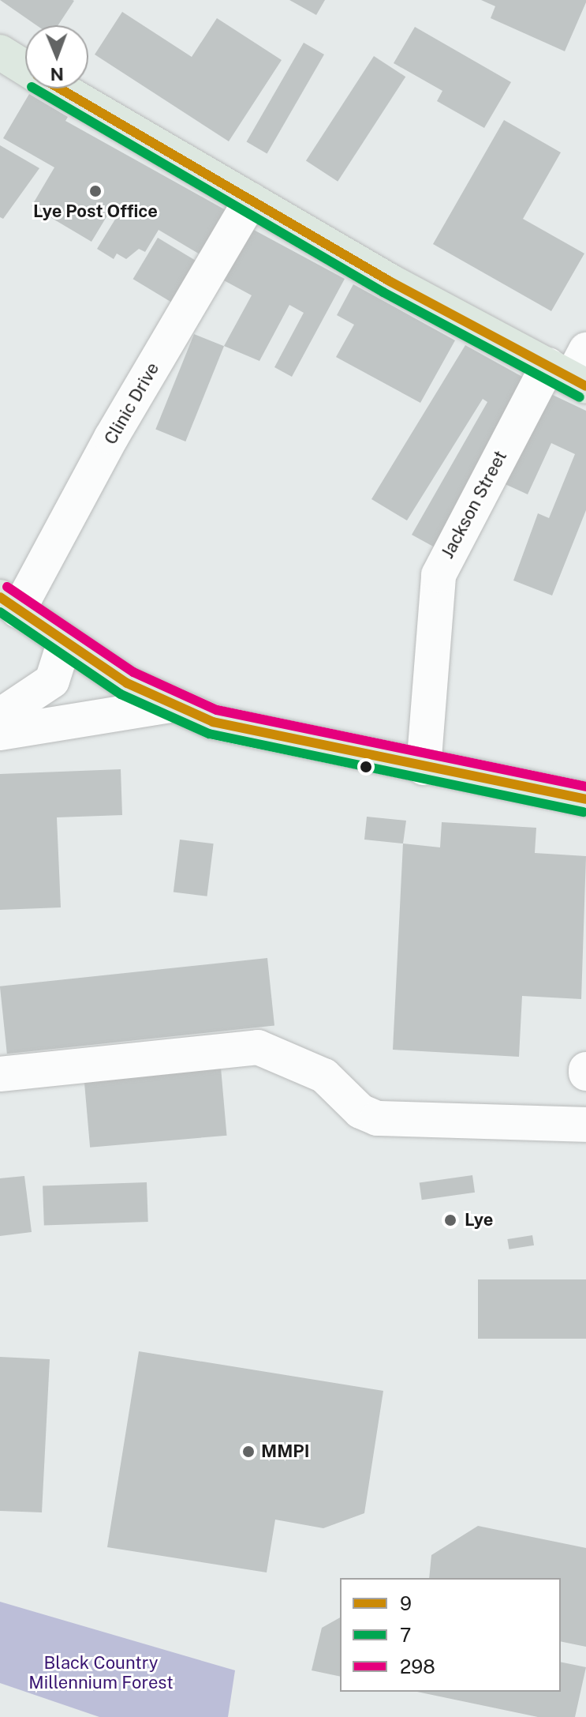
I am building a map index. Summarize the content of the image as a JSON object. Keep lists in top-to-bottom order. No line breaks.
{"streets":{"street":["Clinic Drive","Jackson Street"]},"parks":["Black Country Millennium Forest"],"places":["Lye Post Office","Lye","MMPI"],"lines":["transit line 9","transit line 7","transit line 298"],"legend":["9","7","298"],"north":"bottom"}
